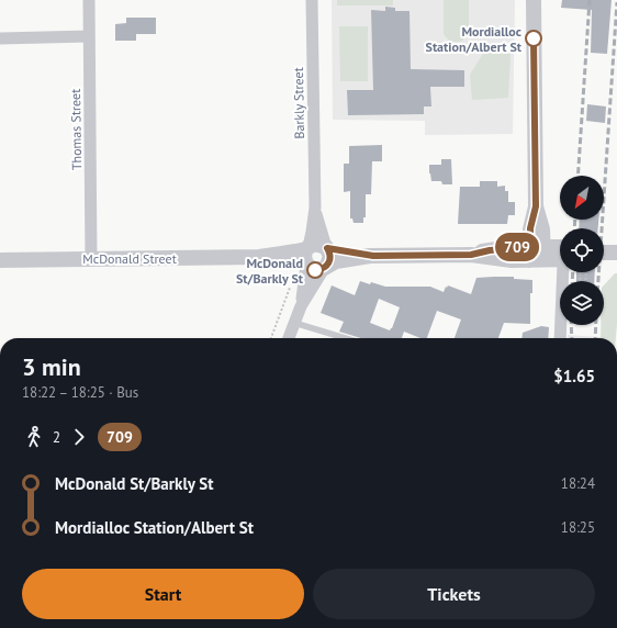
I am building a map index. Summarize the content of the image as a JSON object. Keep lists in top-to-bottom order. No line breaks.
{"streets":{"street":["Barkly Street","Thomas Street","McDonald Street"]},"crossings":[["Barkly Street","McDonald Street"],["Thomas Street","McDonald Street"]],"places":["Mordialloc Station/Albert St","McDonald St/Barkly St"],"lines":["bus line 709"],"north":"bottom left","page":{"on_map":"709","heading":["3 min","18:22 – 18:25 · Bus","$1.65"],"legs":["2","709"],"list":[{"name":"McDonald St/Barkly St","value":"18:24"},{"name":"Mordialloc Station/Albert St","value":"18:25"}],"buttons":["Start","Tickets"]}}
